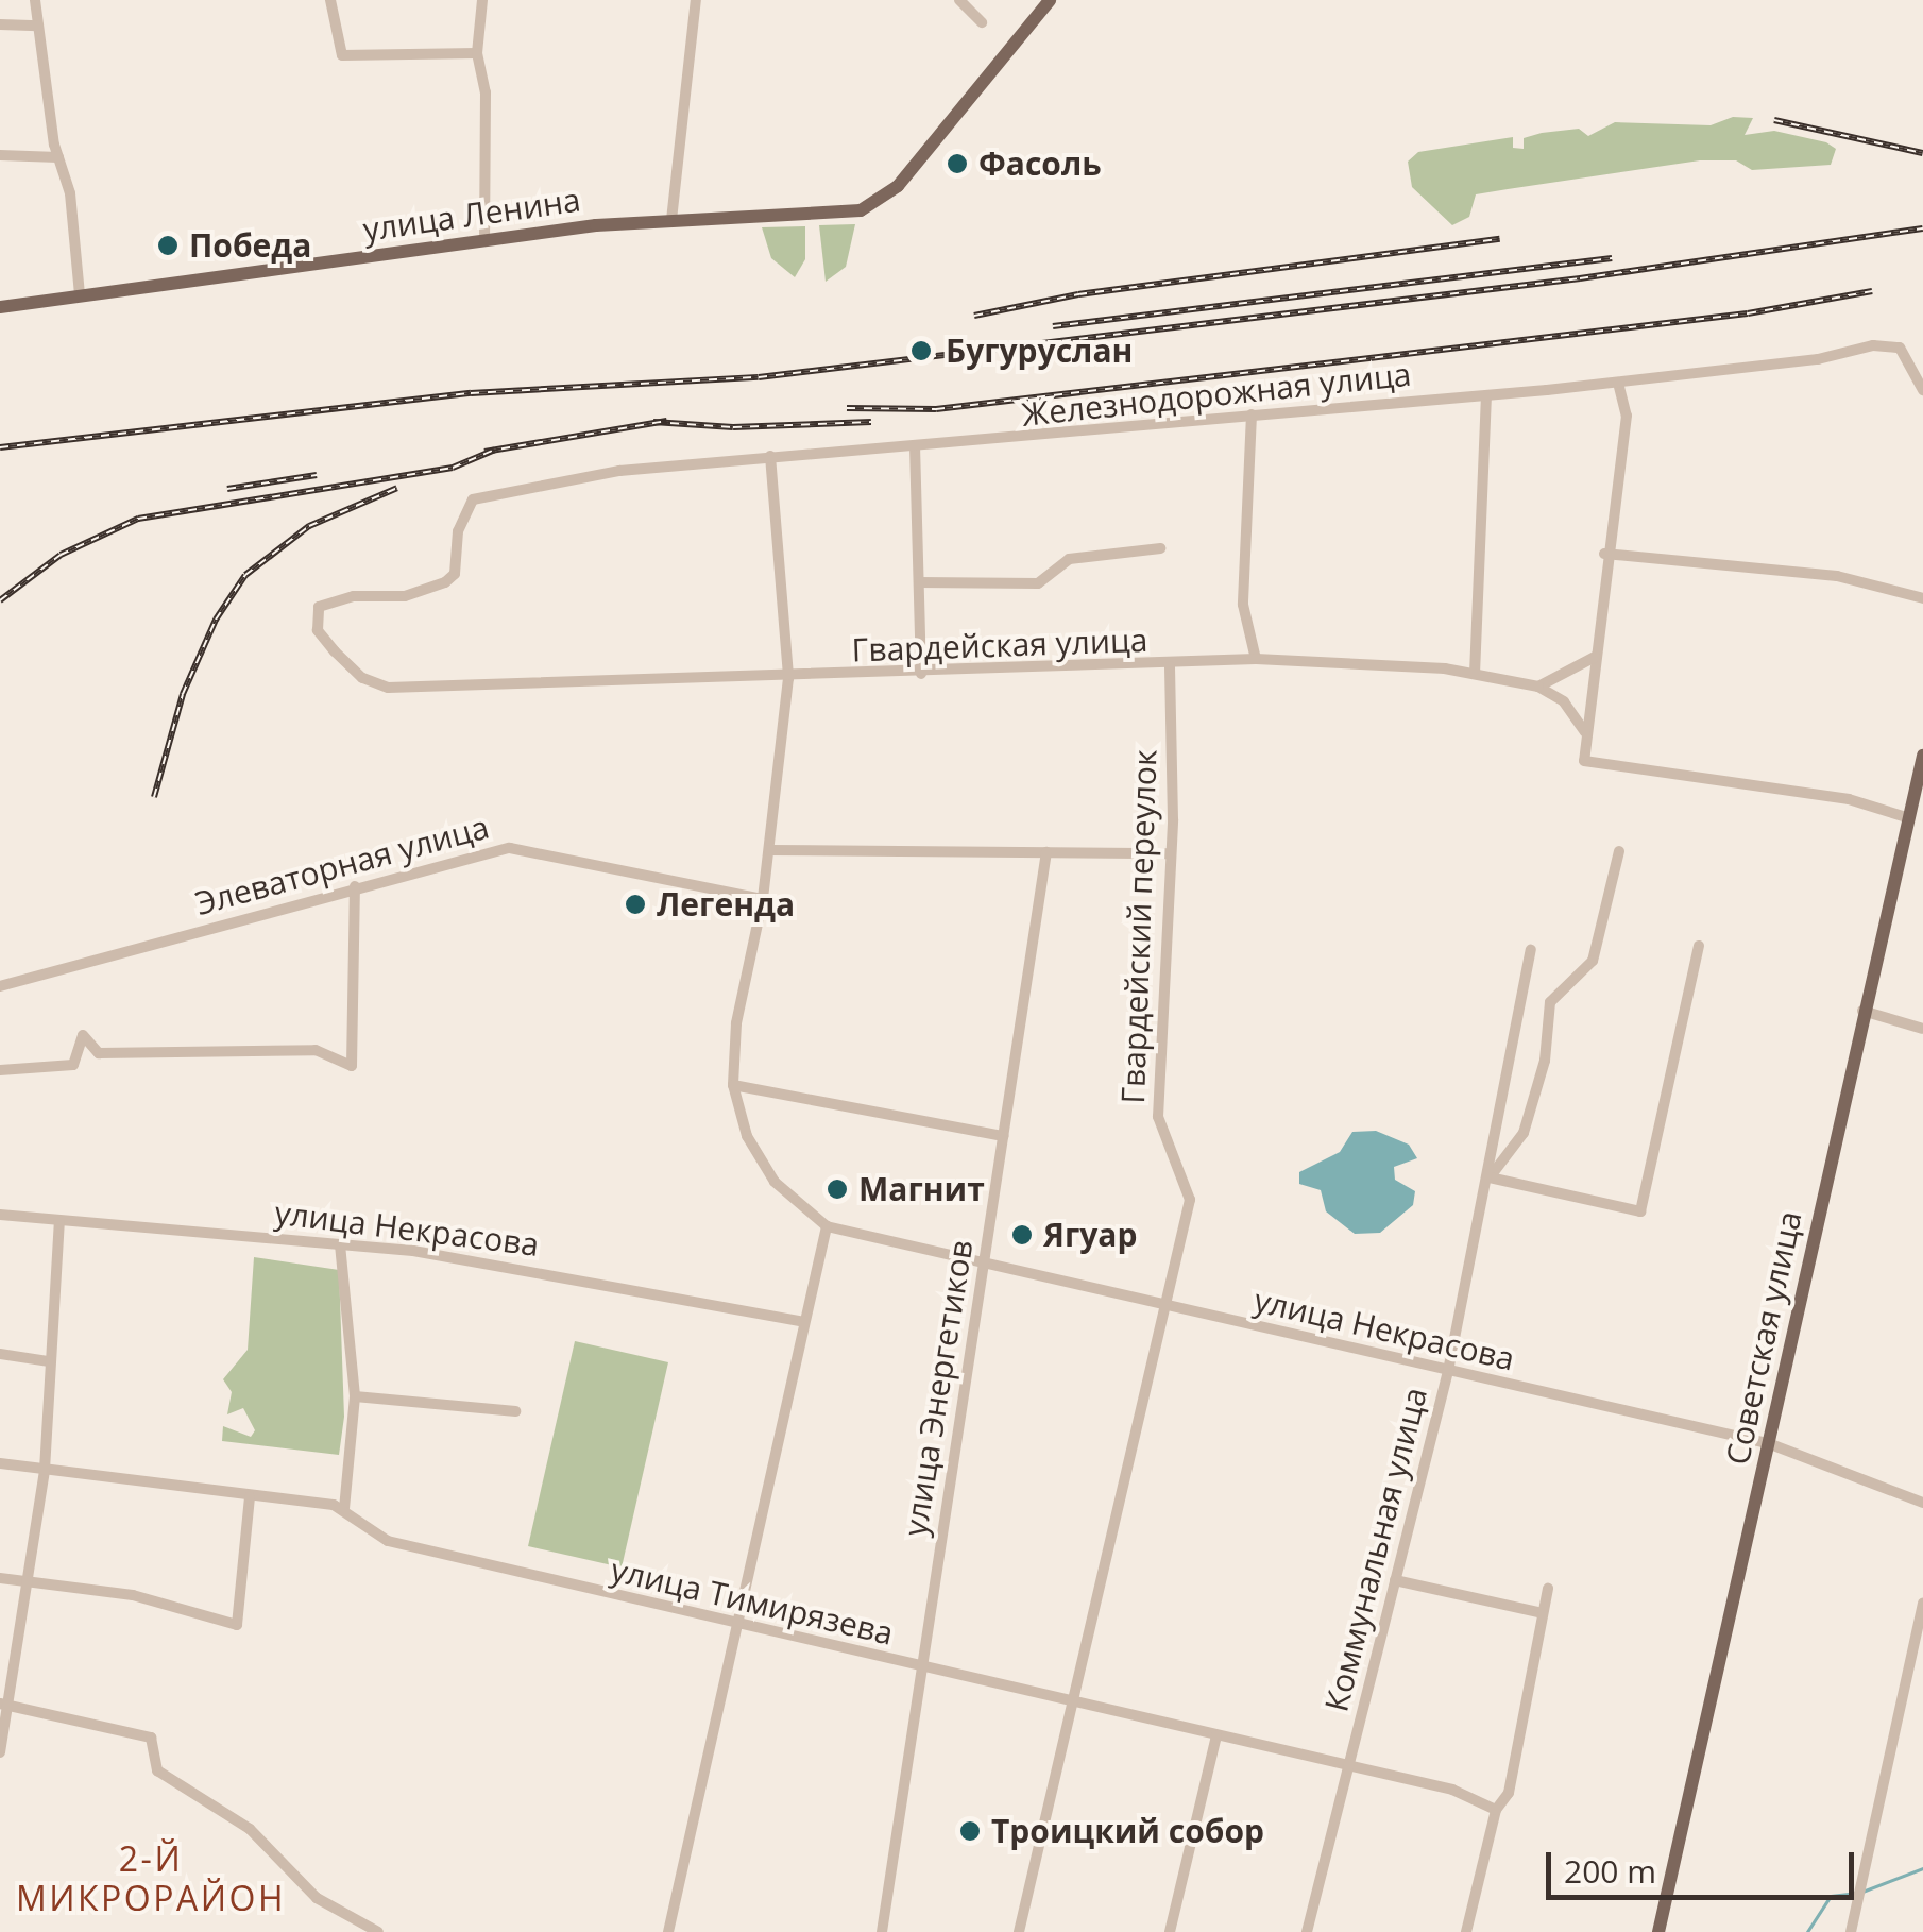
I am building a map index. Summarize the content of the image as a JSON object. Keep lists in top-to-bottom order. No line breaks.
{"streets":{"main road":["улица Ленина","Советская улица"],"street":["Железнодорожная улица","Гвардейская улица","Элеваторная улица","Гвардейский переулок","улица Некрасова","улица Энергетиков","Коммунальная улица","улица Тимирязева"]},"crossings":[["Железнодорожная улица","Гвардейская улица"],["Гвардейская улица","Гвардейский переулок"],["Гвардейский переулок","улица Некрасова"],["Гвардейский переулок","улица Тимирязева"],["улица Некрасова","Советская улица"],["улица Некрасова","улица Энергетиков"],["улица Некрасова","Коммунальная улица"],["улица Энергетиков","улица Тимирязева"],["Коммунальная улица","улица Тимирязева"]],"districts":["2-Й МИКРОРАЙОН"],"places":["Фасоль","Победа","Бугуруслан","Легенда","Магнит","Ягуар","Троицкий собор"],"scale_bar":"200 m"}
